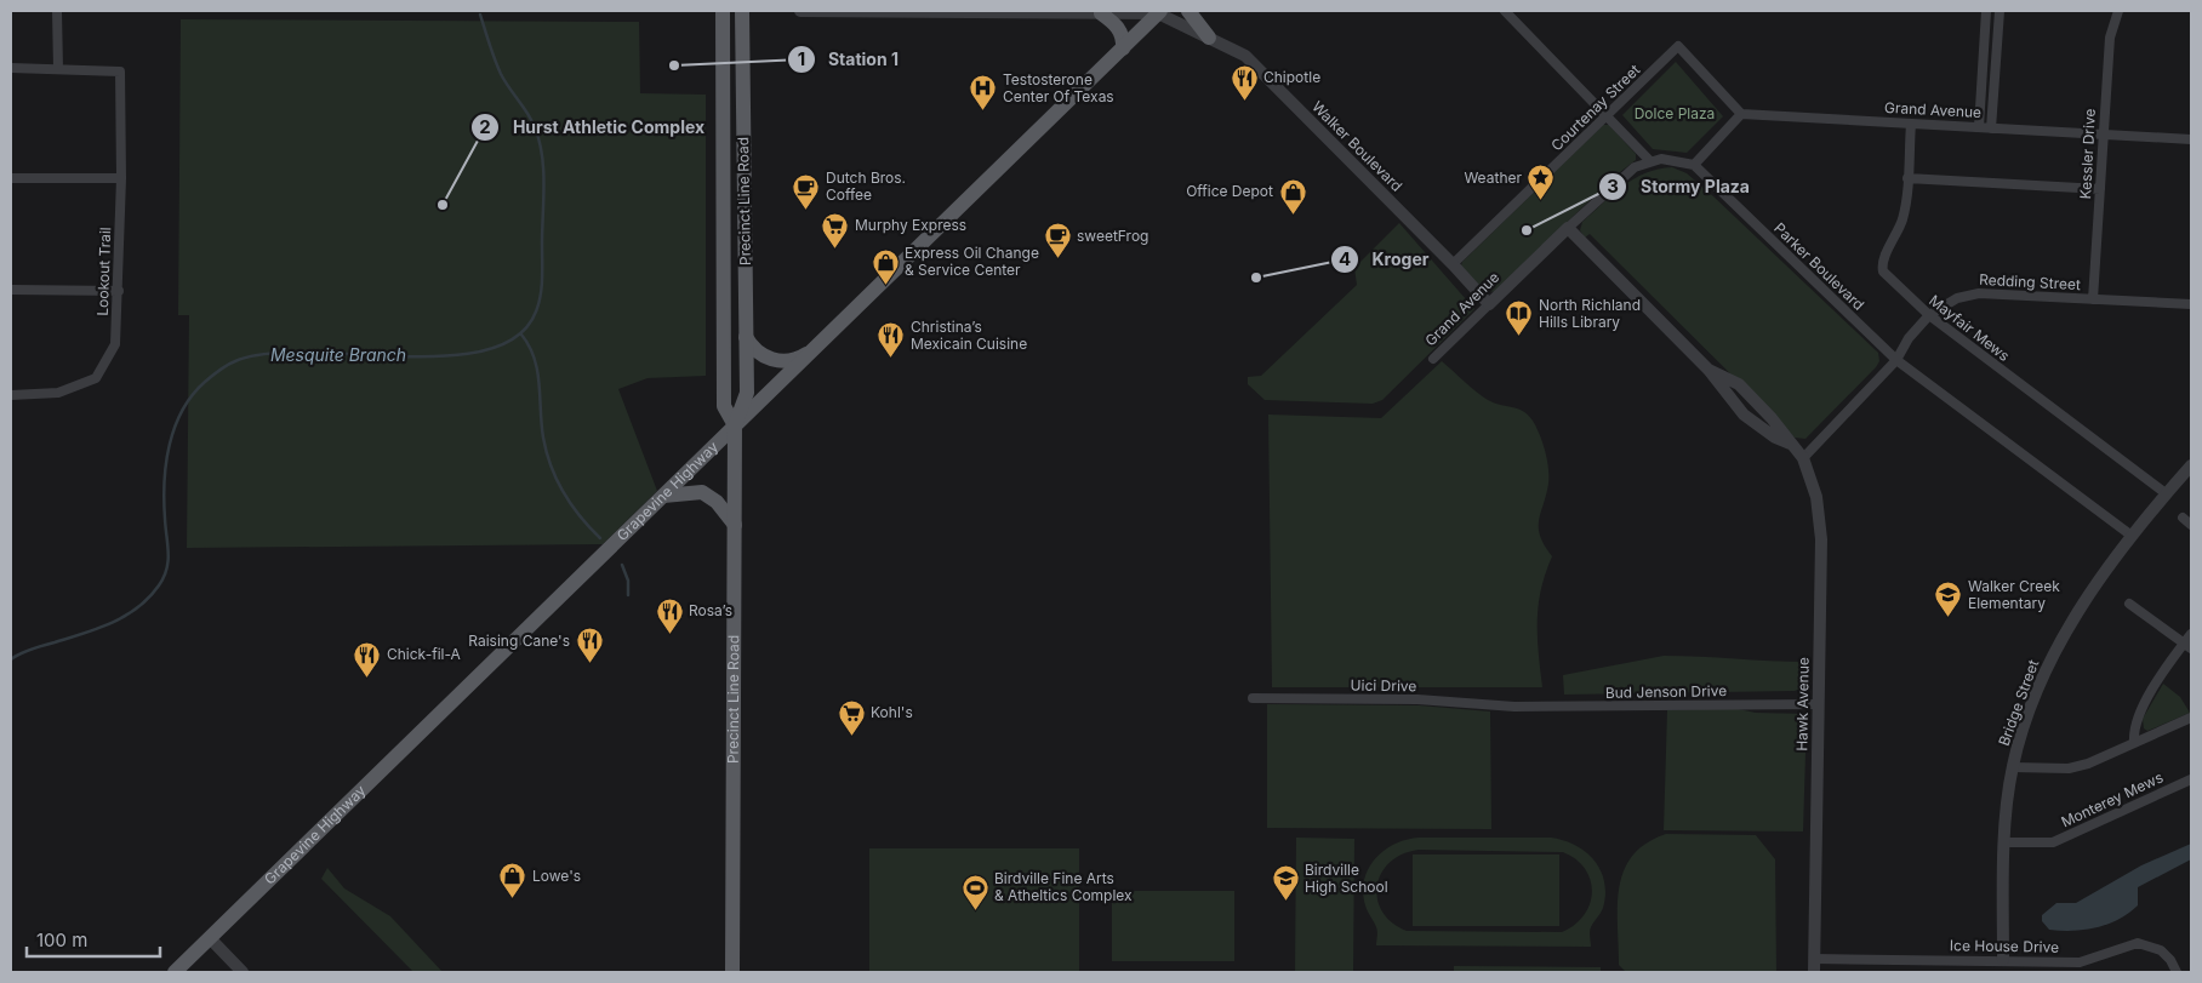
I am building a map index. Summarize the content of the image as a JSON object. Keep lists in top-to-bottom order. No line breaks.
{"streets":{"main road":["Precinct Line Road","Grapevine Highway"],"street":["Courtenay Street","Grand Avenue","Walker Boulevard","Kessler Drive","Parker Boulevard","Lookout Trail","Redding Street","Mayfair Mews","Uici Drive","Bud Jenson Drive","Bridge Street","Hawk Avenue","Monterey Mews","Ice House Drive"]},"crossings":[["Courtenay Street","Grand Avenue"],["Courtenay Street","Walker Boulevard"],["Grand Avenue","Walker Boulevard"],["Grand Avenue","Kessler Drive"],["Grand Avenue","Mayfair Mews"],["Grand Avenue","Hawk Avenue"],["Walker Boulevard","Grapevine Highway"],["Kessler Drive","Redding Street"],["Precinct Line Road","Grapevine Highway"],["Parker Boulevard","Redding Street"],["Parker Boulevard","Bridge Street"],["Redding Street","Mayfair Mews"],["Redding Street","Hawk Avenue"],["Mayfair Mews","Bridge Street"],["Uici Drive","Bud Jenson Drive"],["Bud Jenson Drive","Hawk Avenue"],["Bridge Street","Monterey Mews"],["Bridge Street","Ice House Drive"],["Hawk Avenue","Ice House Drive"]],"water":["Mesquite Branch"],"parks":["Dolce Plaza"],"places":{"other":["Station 1","Hurst Athletic Complex","Stormy Plaza","Kroger"],"restaurant":["Chipotle","Christina’s Mexicain Cuisine","Rosa’s","Raising Cane's","Chick-fil-A"],"hospital":["Testosterone Center Of Texas"],"place":["Weather"],"cafe":["Dutch Bros. Coffee","sweetFrog"],"shop":["Office Depot","Express Oil Change & Service Center","Lowe's"],"supermarket":["Murphy Express","Kohl's"],"library":["North Richland Hills Library"],"school or university":["Walker Creek Elementary","Birdville High School"],"sports":["Birdville Fine Arts & Atheltics Complex"]},"scale_bar":"100 m"}
